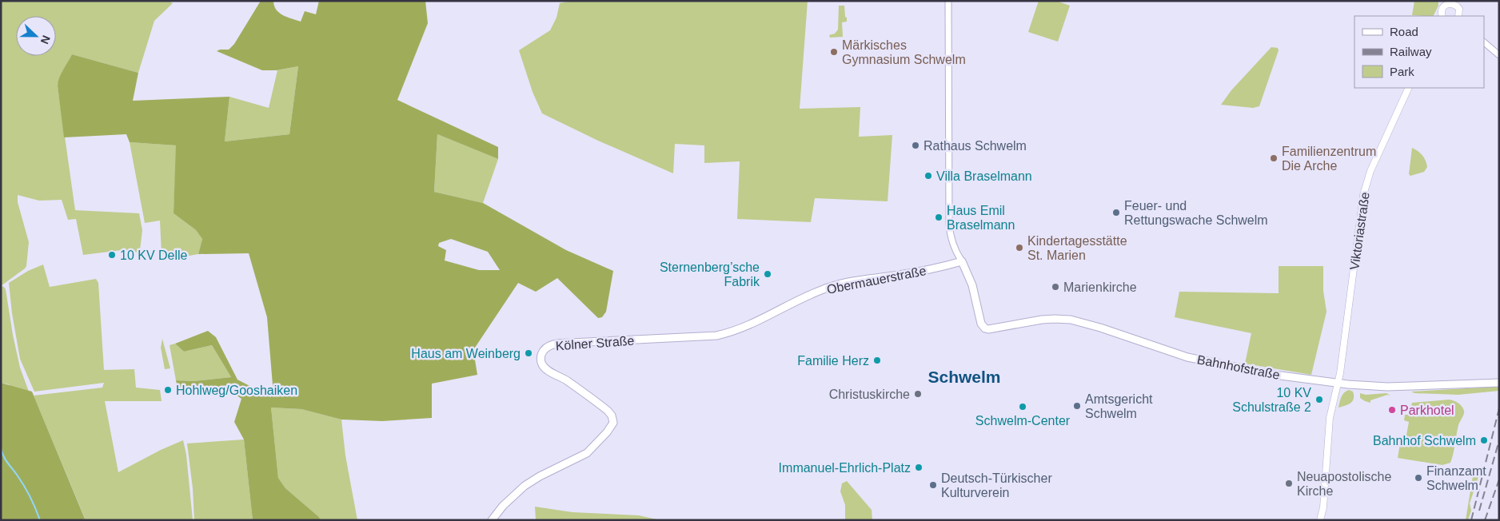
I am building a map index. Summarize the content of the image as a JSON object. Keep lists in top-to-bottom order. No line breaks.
{"streets":{"main road":["Viktoriastraße","Obermauerstraße","Kölner Straße","Bahnhofstraße"]},"crossings":[["Viktoriastraße","Bahnhofstraße"],["Obermauerstraße","Kölner Straße"],["Obermauerstraße","Bahnhofstraße"]],"districts":["Schwelm"],"places":["Märkisches Gymnasium Schwelm","Rathaus Schwelm","Familienzentrum Die Arche","Villa Braselmann","Feuer- und Rettungswache Schwelm","Haus Emil Braselmann","Kindertagesstätte St. Marien","10 KV Delle","Sternenberg’sche Fabrik","Marienkirche","Haus am Weinberg","Familie Herz","Hohlweg/Gooshaiken","Christuskirche","10 KV Schulstraße 2","Amtsgericht Schwelm","Schwelm-Center","Parkhotel","Bahnhof Schwelm","Immanuel-Ehrlich-Platz","Finanzamt Schwelm","Neuapostolische Kirche","Deutsch-Türkischer Kulturverein"],"legend":["Road","Railway","Park"],"north":"right"}
